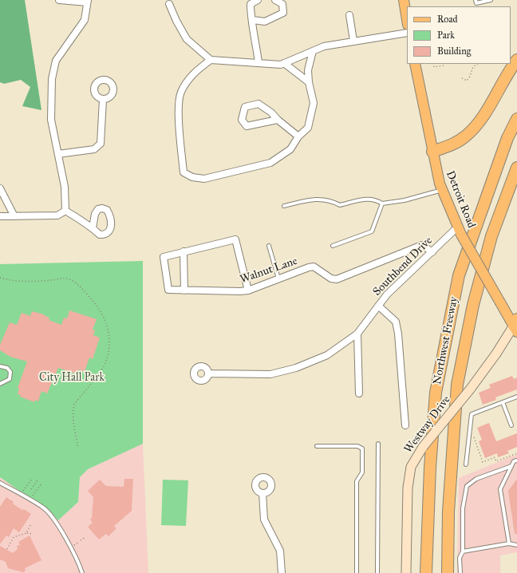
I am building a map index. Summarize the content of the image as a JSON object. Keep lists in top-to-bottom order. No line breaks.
{"streets":{"highway":["Northwest Freeway"],"main road":["Detroit Road","Westway Drive"],"street":["Southbend Drive","Walnut Lane"]},"crossings":[["Detroit Road","Southbend Drive"],["Detroit Road","Westway Drive"],["Southbend Drive","Walnut Lane"]],"parks":["City Hall Park"],"legend":["Road","Park","Building"]}
